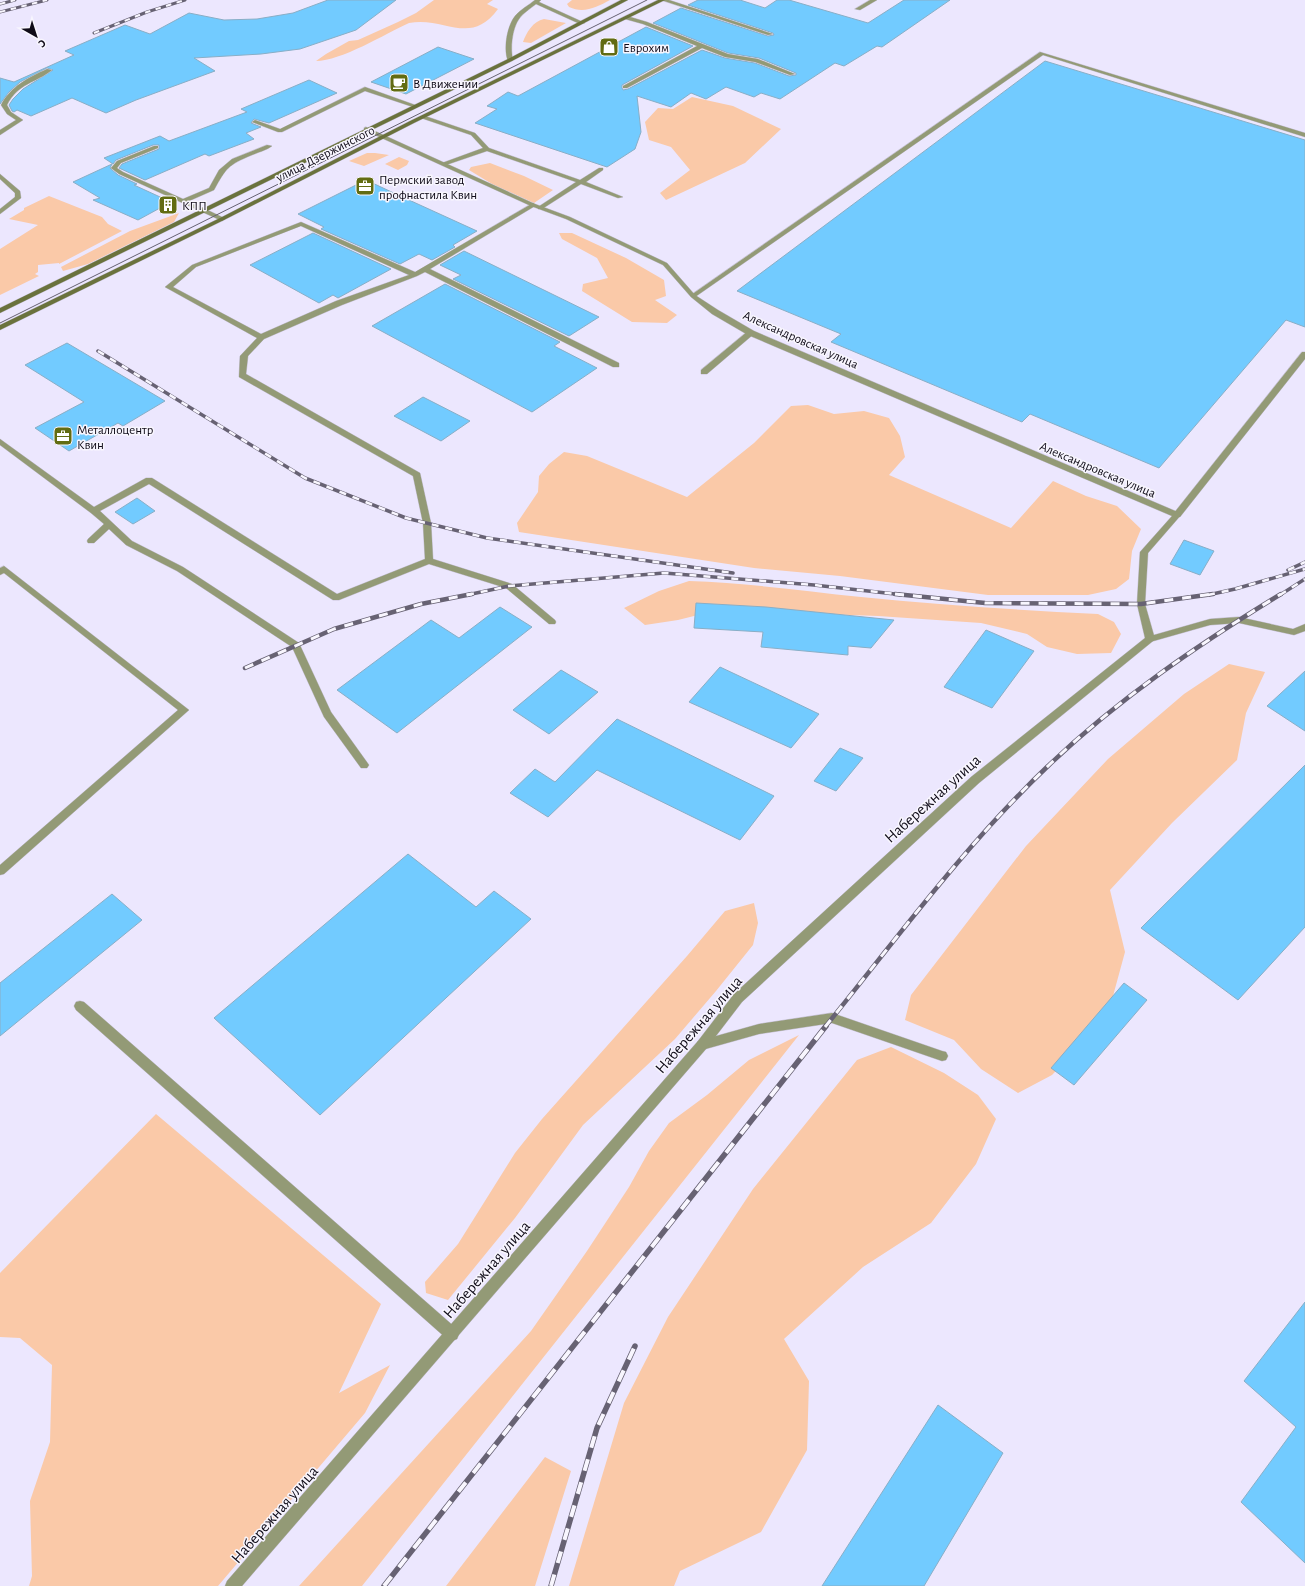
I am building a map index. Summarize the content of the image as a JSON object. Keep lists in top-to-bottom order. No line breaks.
{"streets":{"main road":["улица Дзержинского"],"street":["Александровская улица","Набережная улица"]},"crossings":[["улица Дзержинского","Александровская улица"]],"places":{"shop":["Еврохим"],"cafe":["В Движении"],"office":["Пермский завод профнастила Квин","Металлоцентр Квин"],"building":["КПП"]},"north":"bottom right"}
